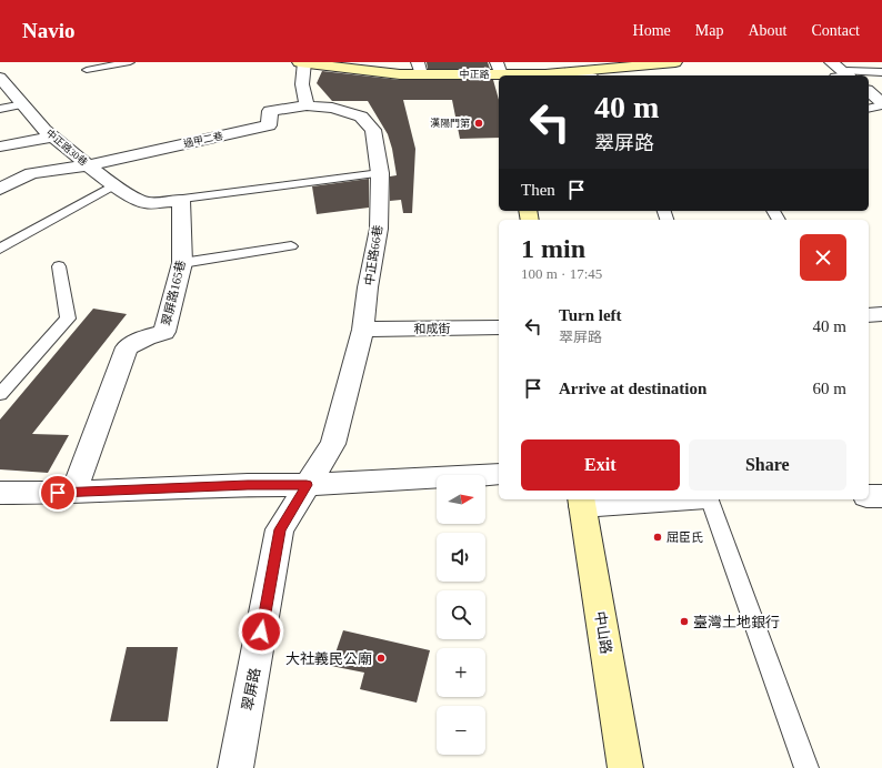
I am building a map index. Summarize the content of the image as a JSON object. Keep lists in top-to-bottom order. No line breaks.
{"streets":{"main road":["中正路","中山路"],"street":["過甲二巷","中正路30巷","中正路66巷","翠屏路165巷","和成街","翠屏路"]},"crossings":[["過甲二巷","中正路30巷"],["過甲二巷","中正路66巷"],["中正路30巷","翠屏路165巷"],["中正路66巷","和成街"],["中正路66巷","翠屏路"]],"places":["漢陽門第","屈臣氏","臺灣土地銀行","大社義民公廟"],"north":"right","page":{"header":"Navio","nav":["Home","Map","About","Contact"],"turn":["40 m","翠屏路"],"then":"Then","heading":["1 min","100 m · 17:45"],"list":[{"name":"Turn left","note":"翠屏路","value":"40 m"},{"name":"Arrive at destination","value":"60 m"}],"buttons":["Exit","Share"],"map_buttons":["+","−"]}}
